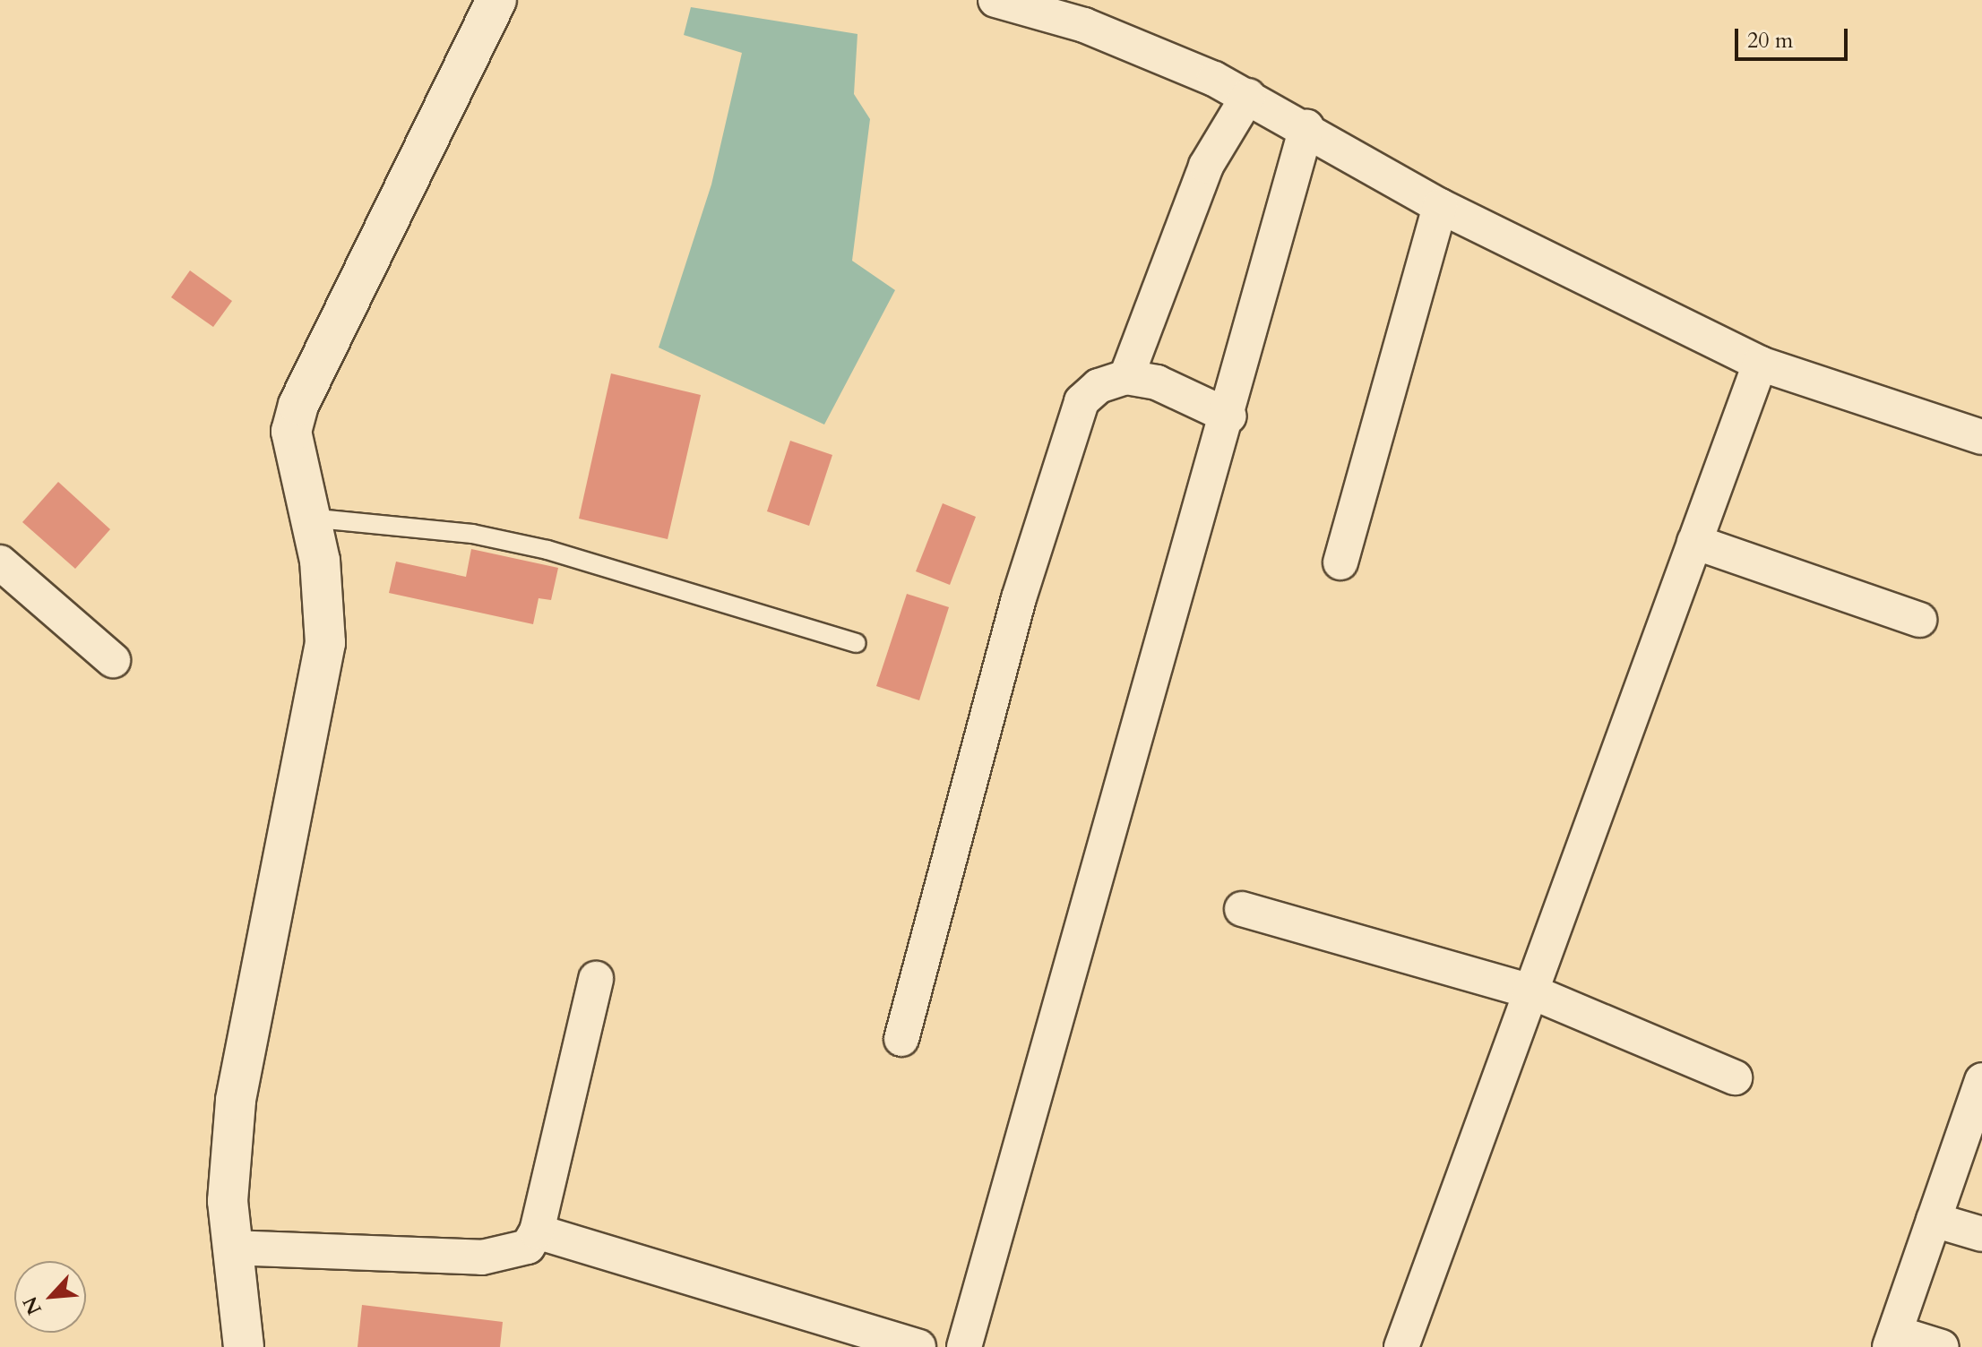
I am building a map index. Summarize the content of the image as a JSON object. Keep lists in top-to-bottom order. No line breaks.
{"scale_bar":"20 m","north":"bottom left"}
